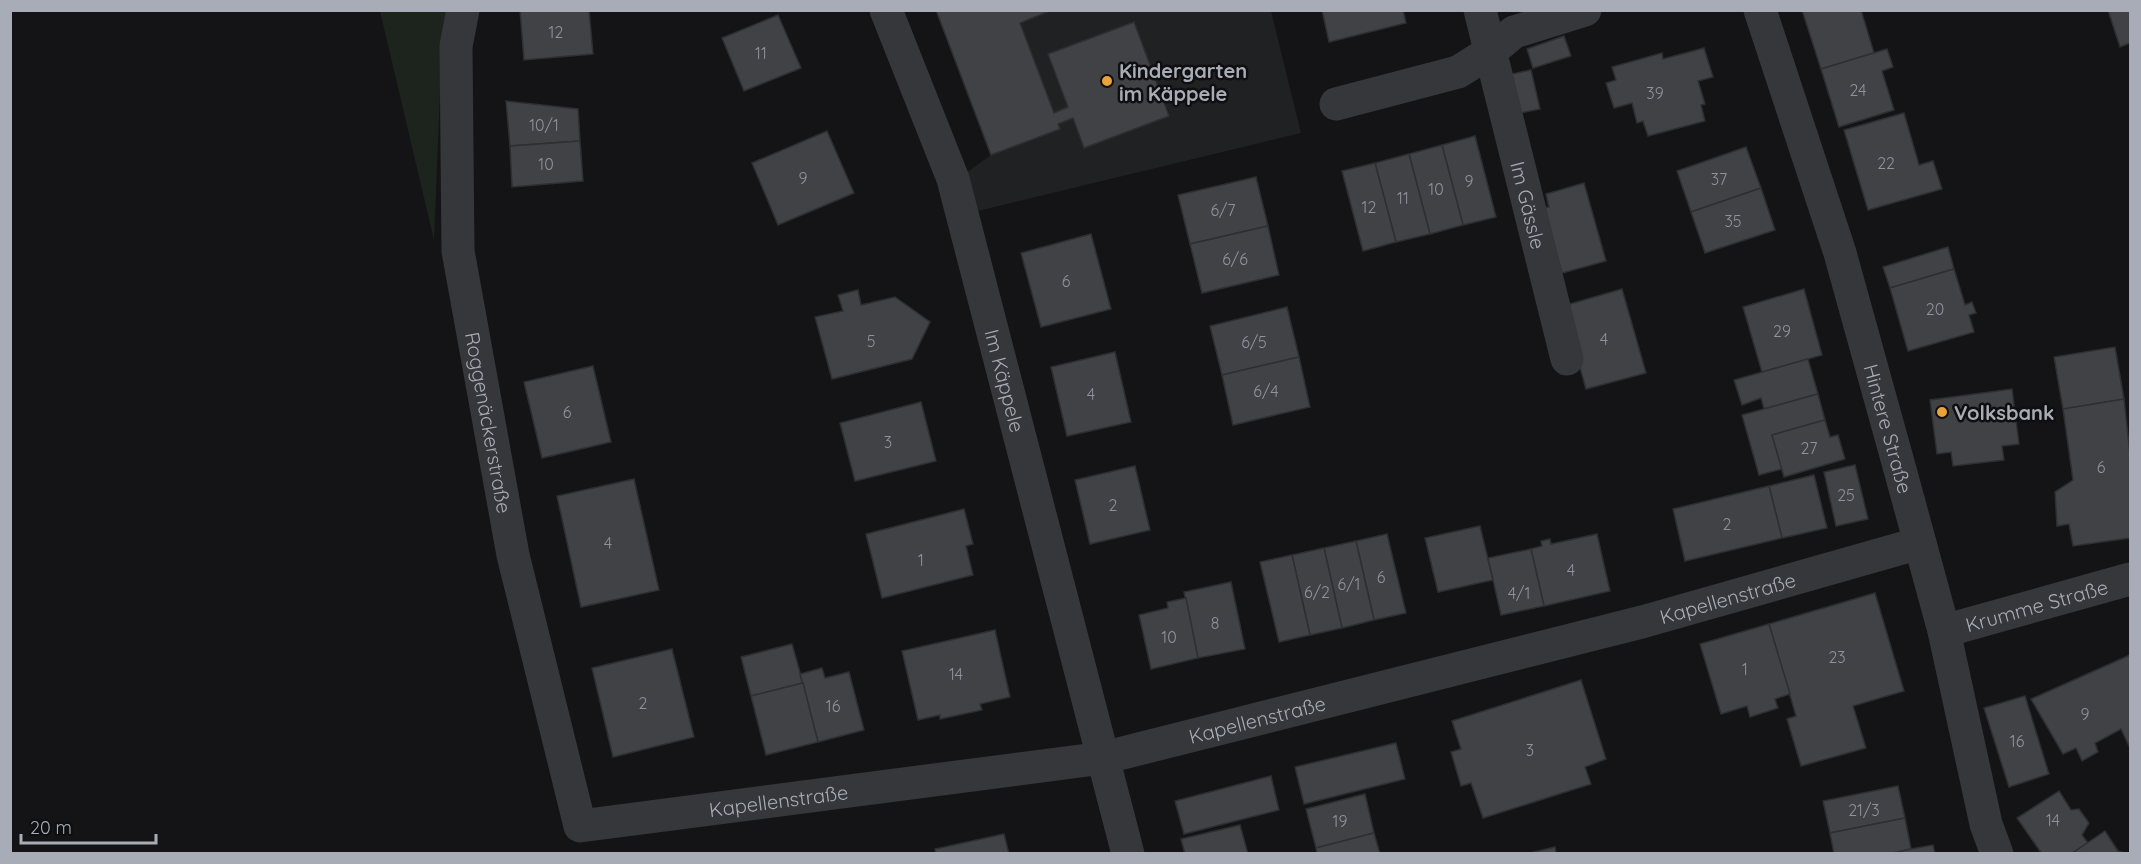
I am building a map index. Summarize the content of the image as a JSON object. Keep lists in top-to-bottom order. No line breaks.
{"streets":{"street":["Im Gässle","Im Käppele","Roggenäckerstraße","Hintere Straße","Kapellenstraße","Krumme Straße"]},"crossings":[["Im Käppele","Kapellenstraße"],["Roggenäckerstraße","Kapellenstraße"],["Hintere Straße","Kapellenstraße"],["Hintere Straße","Krumme Straße"]],"places":["Kindergarten im Käppele","Volksbank"],"house_numbers":["12","11","24","39","10/1","22","10","9","37","9","10","11","12","6/7","35","6/6","6","20","29","4","5","6/5","6/4","4","6","3","27","6","25","2","2","4","1","4","6","6/1","6/2","4/1","8","10","23","1","14","2","16","9","16","3","21/3","14","19"],"scale_bar":"20 m"}
